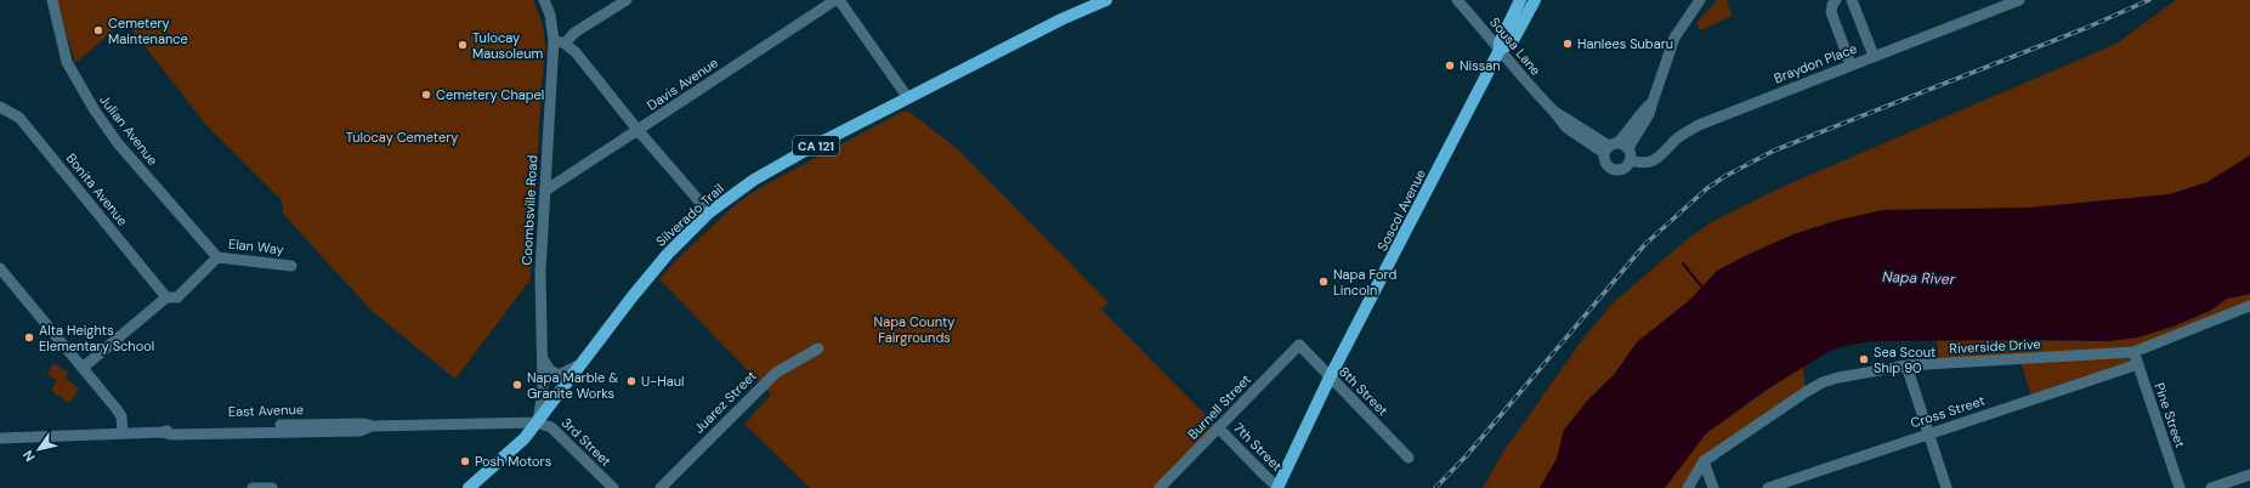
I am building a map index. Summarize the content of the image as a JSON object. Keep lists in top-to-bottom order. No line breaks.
{"streets":{"main road":["CA 121","Soscol Avenue","Silverado Trail"],"street":["Sousa Lane","Braydon Place","Davis Avenue","Julian Avenue","Bonita Avenue","Coombsville Road","Elan Way","Riverside Drive","8th Street","Juarez Street","Burnell Street","East Avenue","Cross Street","Pine Street","3rd Street","7th Street"]},"crossings":[["Sousa Lane","Braydon Place"],["Sousa Lane","Soscol Avenue"],["Davis Avenue","Coombsville Road"],["Julian Avenue","Elan Way"],["Coombsville Road","Silverado Trail"],["Coombsville Road","East Avenue"],["Coombsville Road","3rd Street"],["Soscol Avenue","8th Street"],["Soscol Avenue","7th Street"],["Silverado Trail","East Avenue"],["Silverado Trail","3rd Street"],["Riverside Drive","Pine Street"],["8th Street","Burnell Street"],["Burnell Street","7th Street"],["East Avenue","3rd Street"],["Cross Street","Pine Street"]],"water":["Napa River"],"parks":["Tulocay Cemetery","Napa County Fairgrounds"],"places":["Cemetery Maintenance","Hanlees Subaru","Tulocay Mausoleum","Nissan","Cemetery Chapel","Napa Ford Lincoln","Alta Heights Elementary School","Sea Scout Ship 90","U-Haul","Napa Marble & Granite Works","Posh Motors"],"north":"bottom left"}
